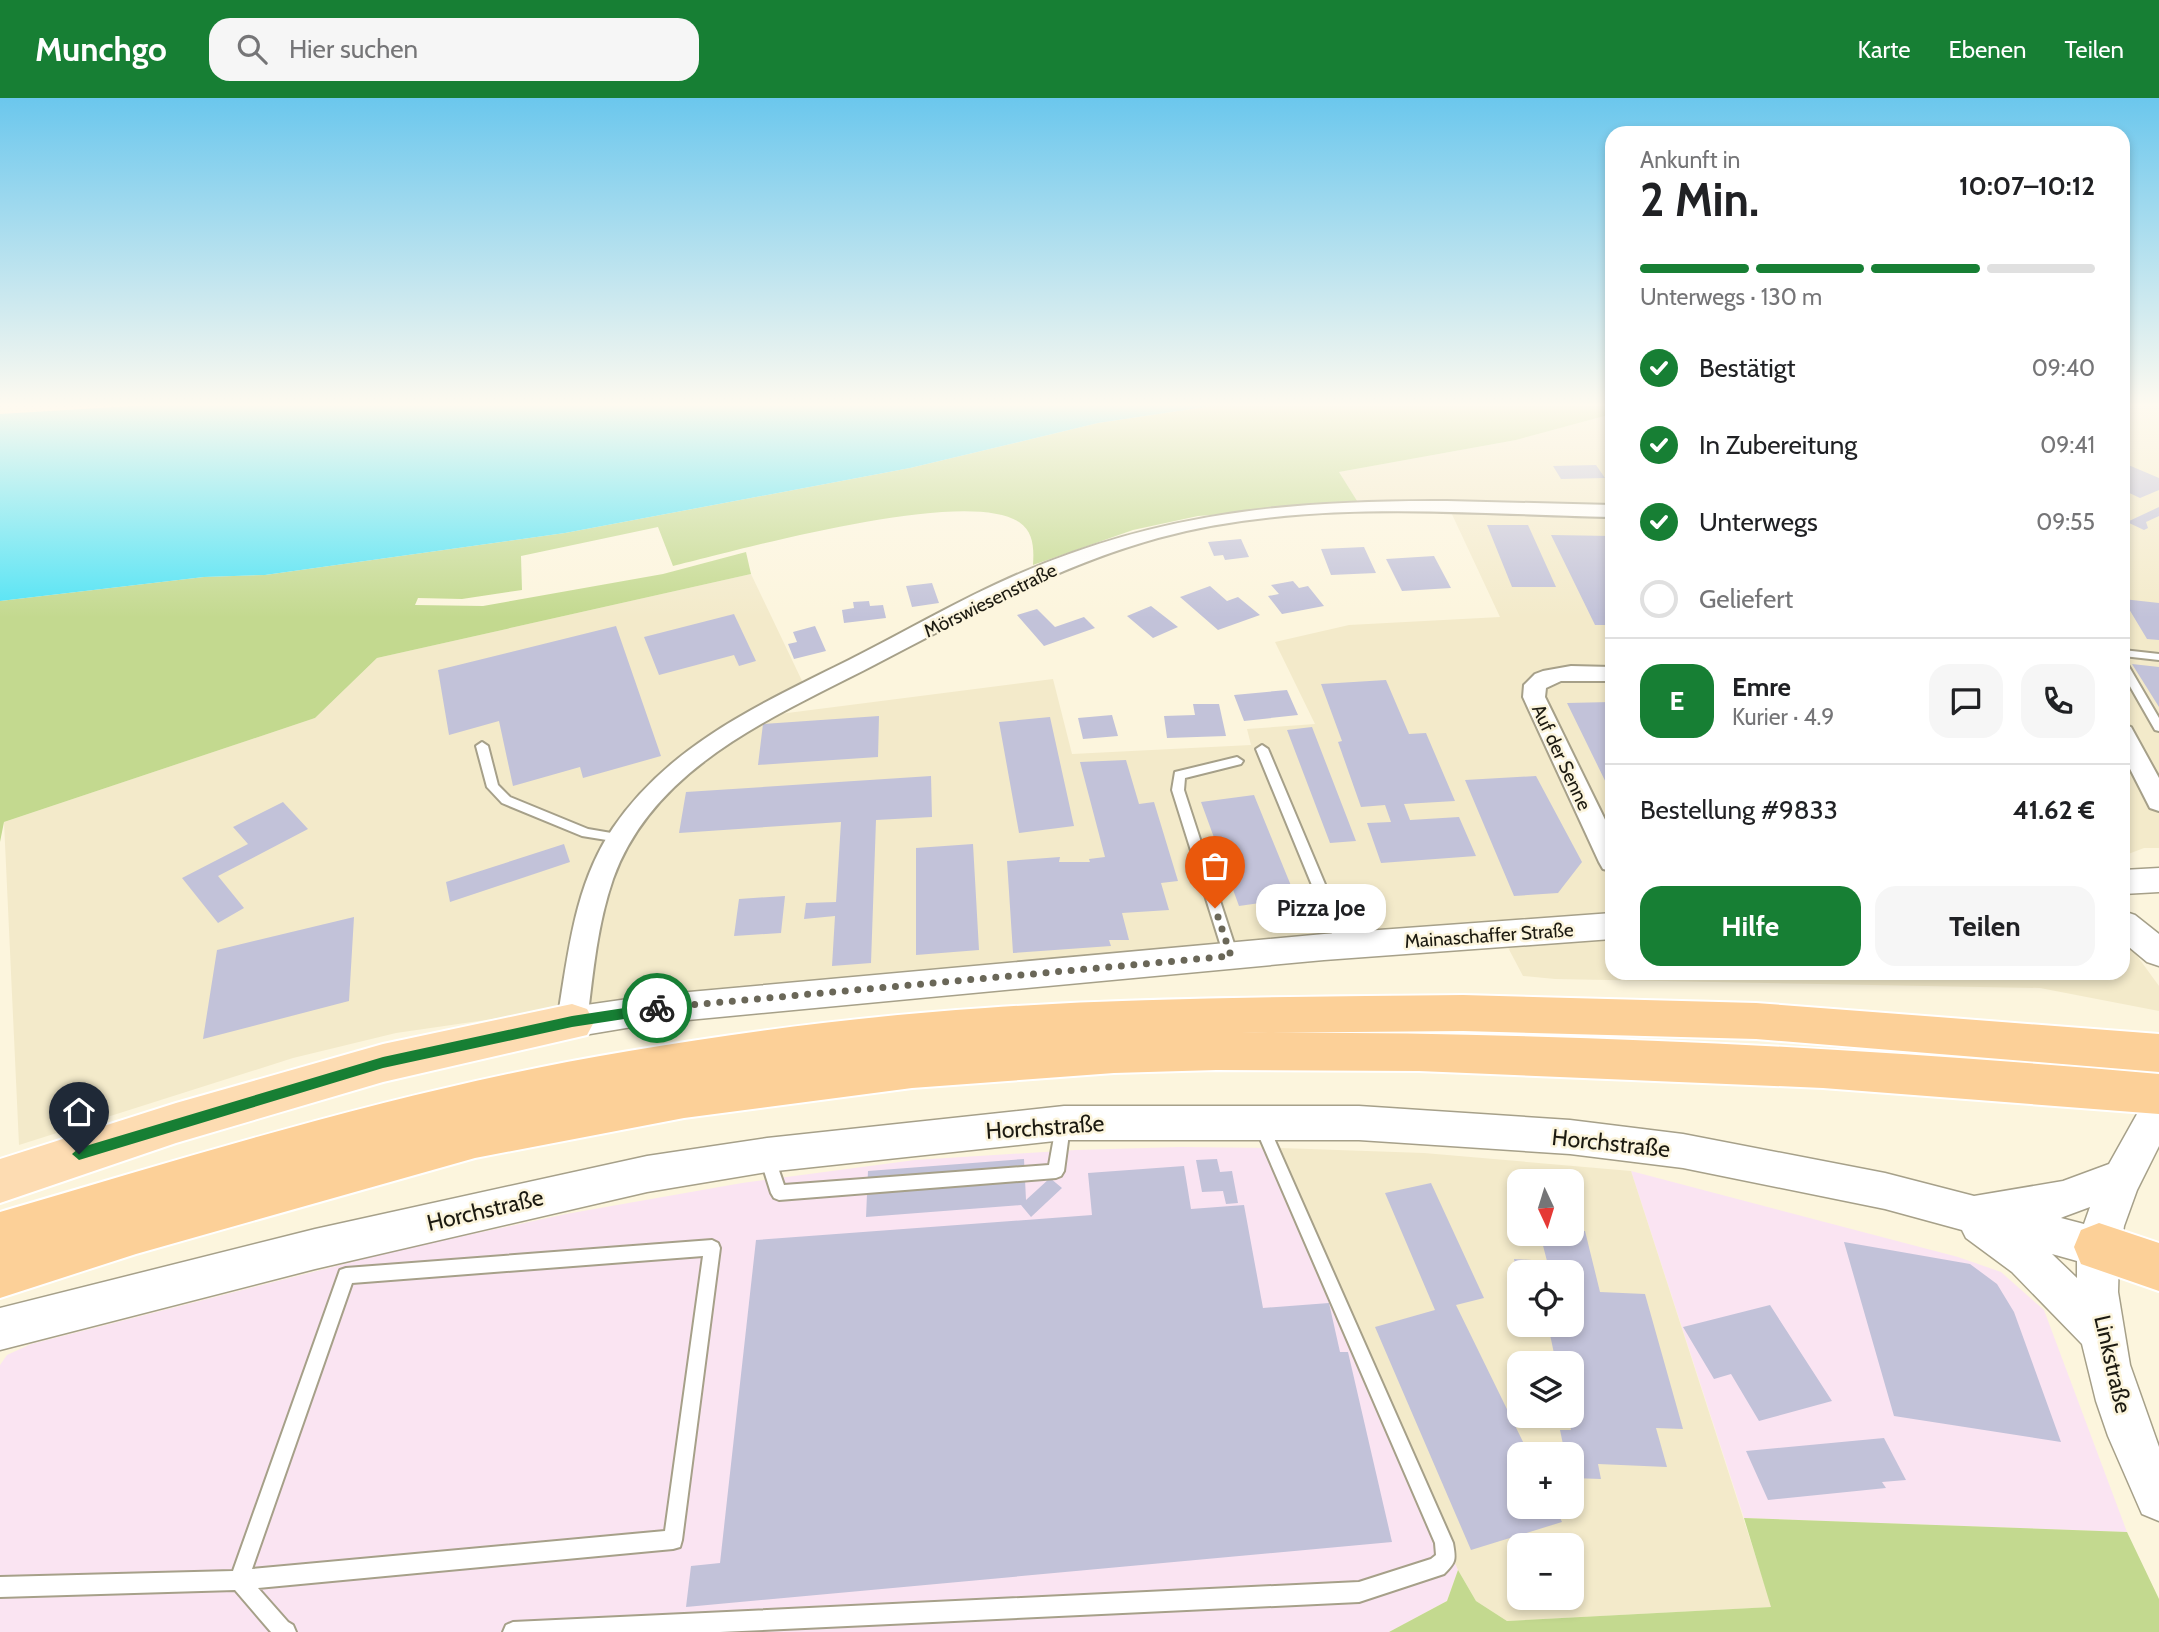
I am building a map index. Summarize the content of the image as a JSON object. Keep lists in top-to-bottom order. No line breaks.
{"streets":{"street":["Mörswiesenstraße","Auf der Senne","Mainaschaffer Straße","Horchstraße","Linkstraße"]},"crossings":[["Mörswiesenstraße","Mainaschaffer Straße"],["Horchstraße","Linkstraße"]],"places":["Pizza Joe"],"north":"bottom","page":{"header":"Munchgo","search":"Hier suchen","nav":["Karte","Ebenen","Teilen"],"heading":["2 Min.","Ankunft in","10:07–10:12"],"panel":["Emre","Kurier · 4.9","Bestellung #9833","41.62 €"],"bar":"Unterwegs · 130 m","list":[["Bestätigt","09:40"],["In Zubereitung","09:41"],["Unterwegs","09:55"],"Geliefert"],"round":"E","buttons":["Hilfe","Teilen"],"bubble":"Pizza Joe","map_buttons":["+","−"]}}
